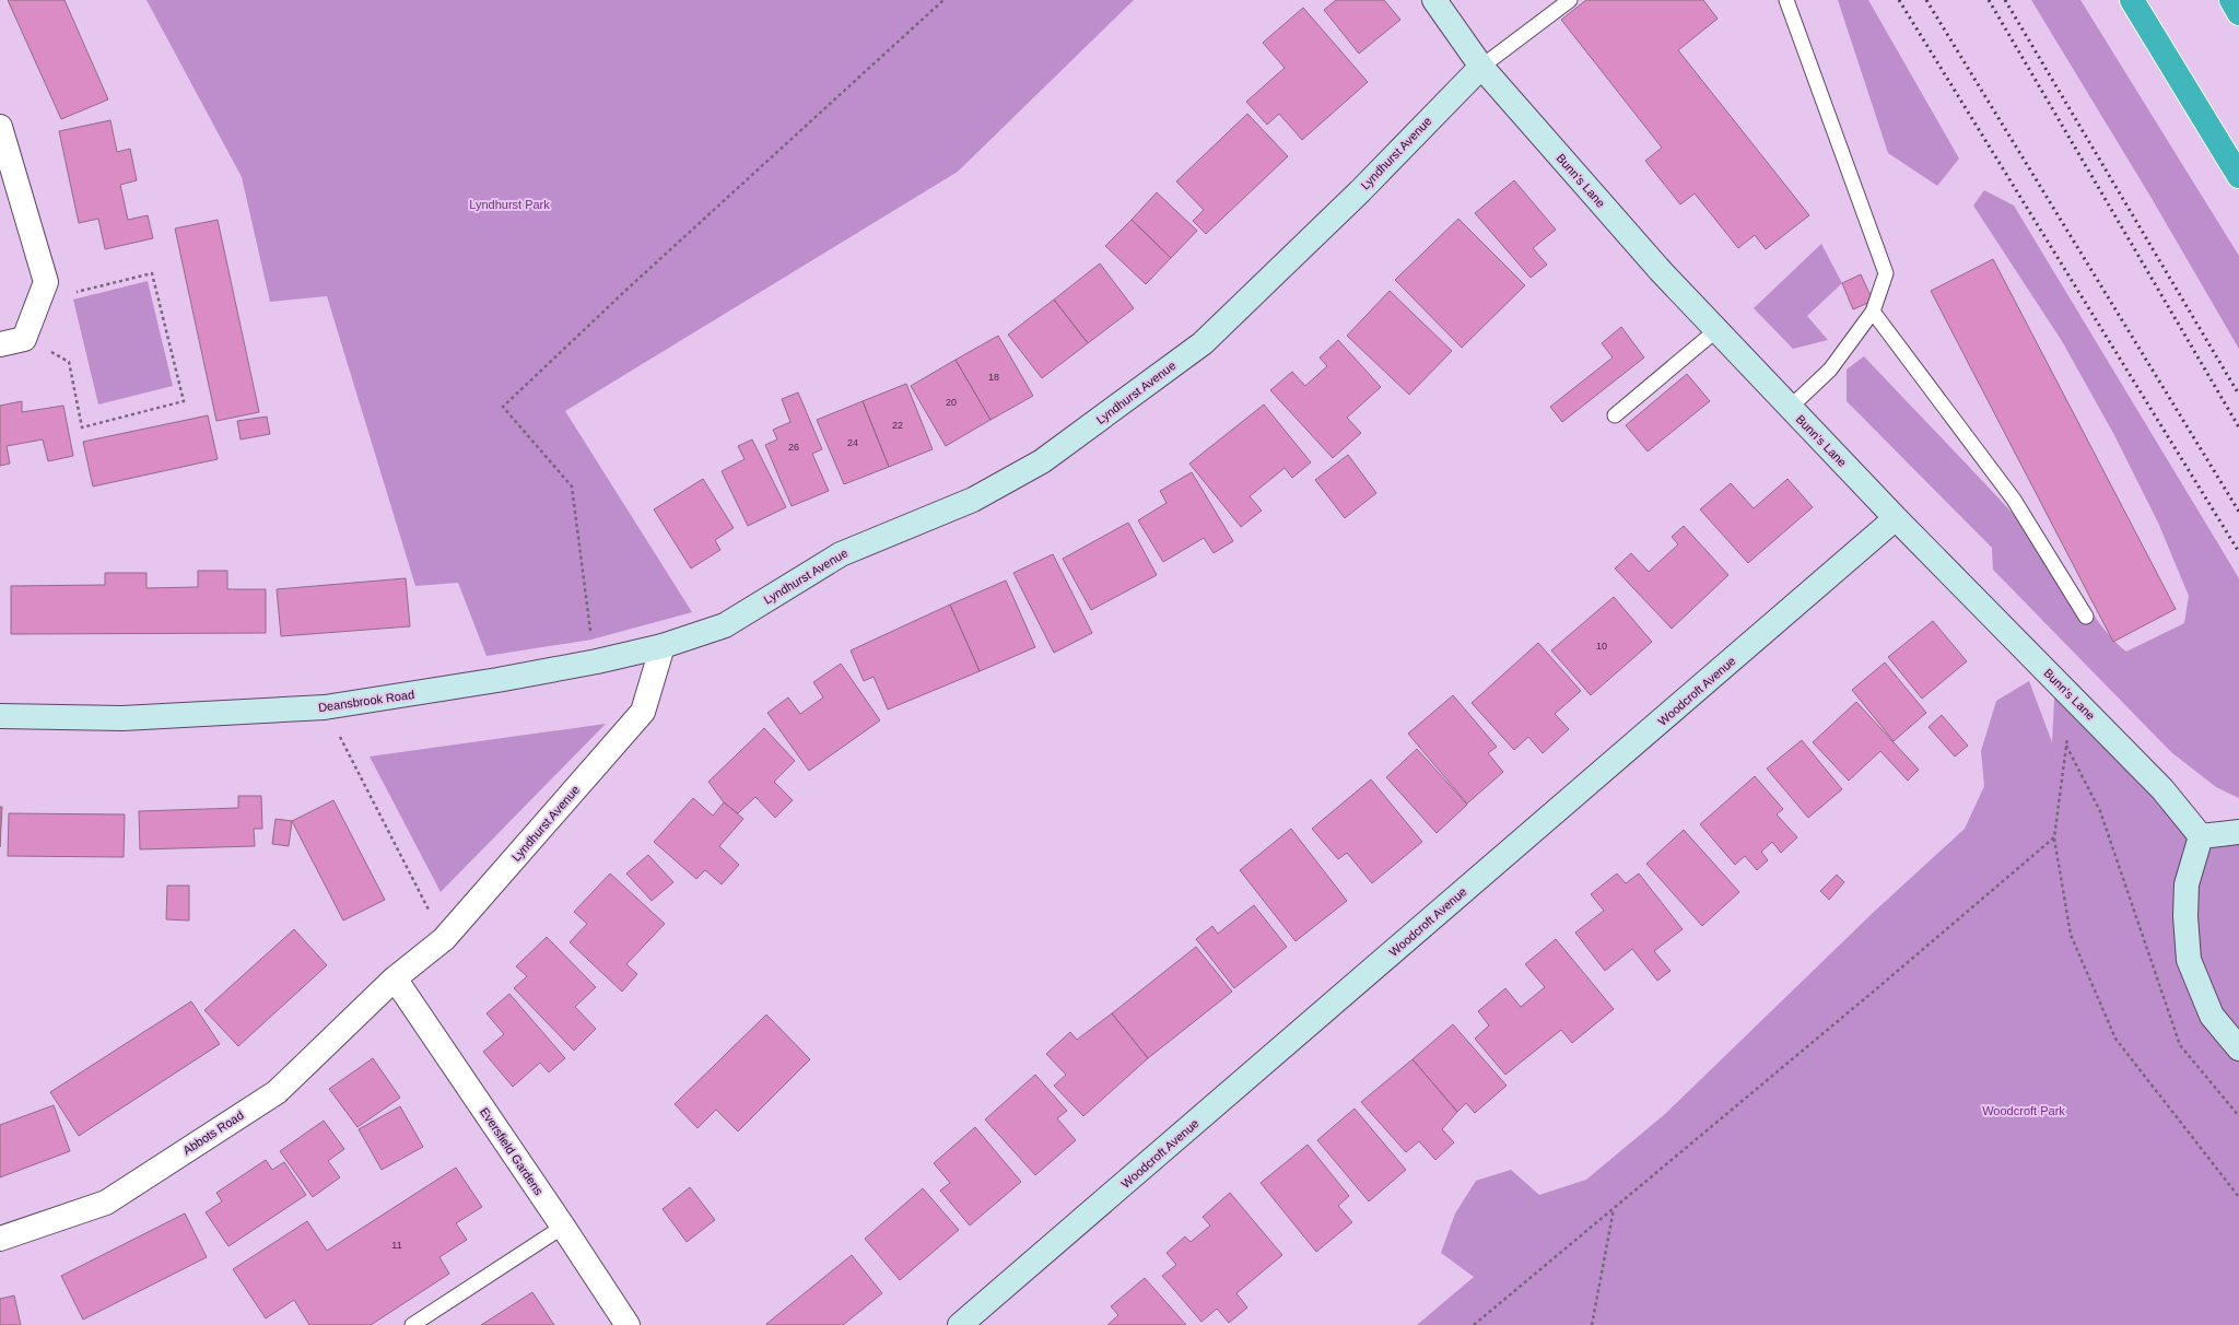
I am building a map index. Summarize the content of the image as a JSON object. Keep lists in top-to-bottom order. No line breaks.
{"streets":{"street":["Lyndhurst Avenue","Bunn's Lane","Woodcroft Avenue","Deansbrook Road","Abbots Road","Eversfield Gardens"]},"crossings":[["Lyndhurst Avenue","Bunn's Lane"],["Lyndhurst Avenue","Deansbrook Road"],["Lyndhurst Avenue","Abbots Road"],["Lyndhurst Avenue","Eversfield Gardens"],["Bunn's Lane","Woodcroft Avenue"],["Abbots Road","Eversfield Gardens"]],"parks":["Lyndhurst Park","Woodcroft Park"],"house_numbers":["18","20","22","24","26","10","11"]}
